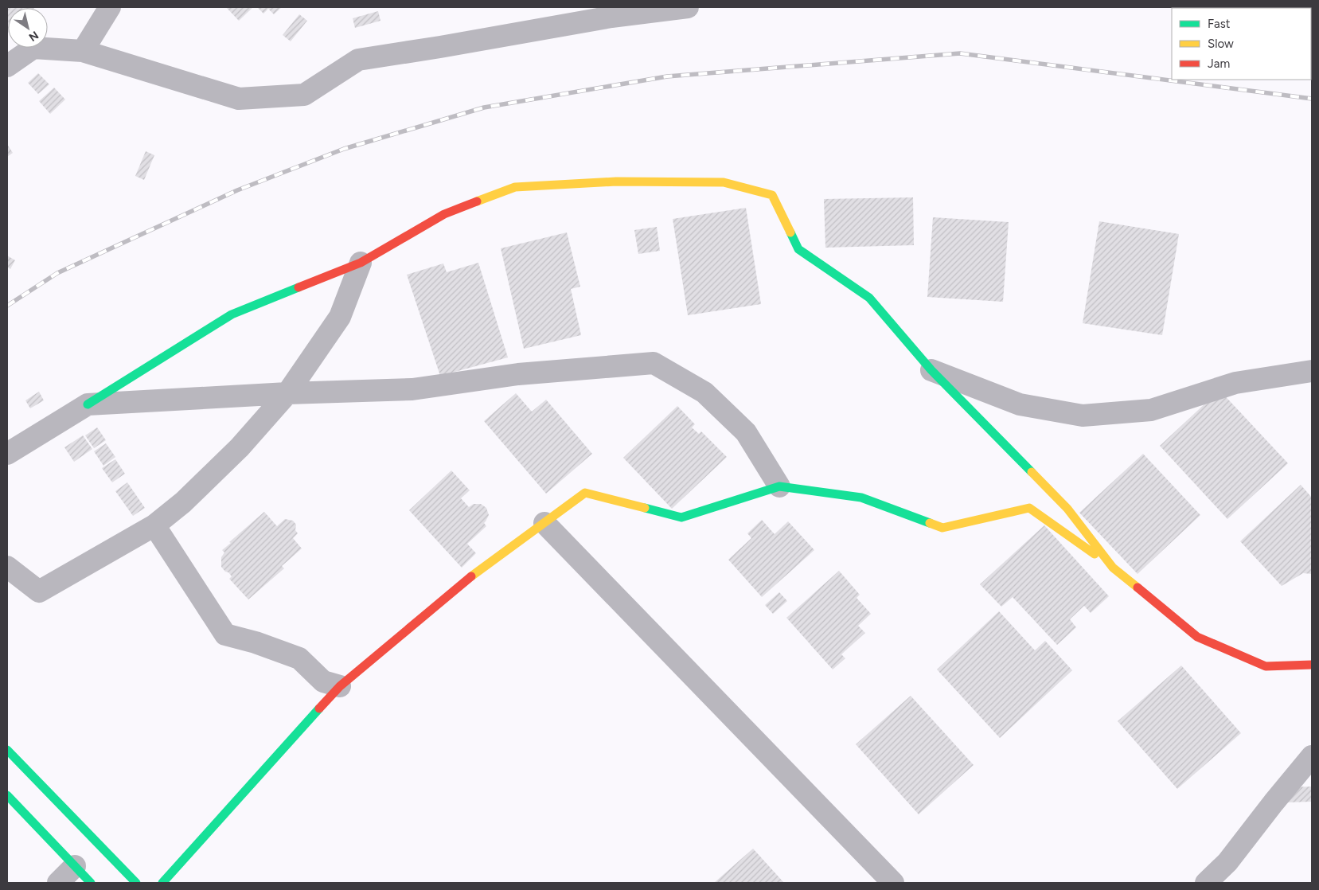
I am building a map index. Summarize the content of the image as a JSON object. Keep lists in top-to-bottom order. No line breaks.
{"legend":["Fast","Slow","Jam"],"north":"bottom right"}
